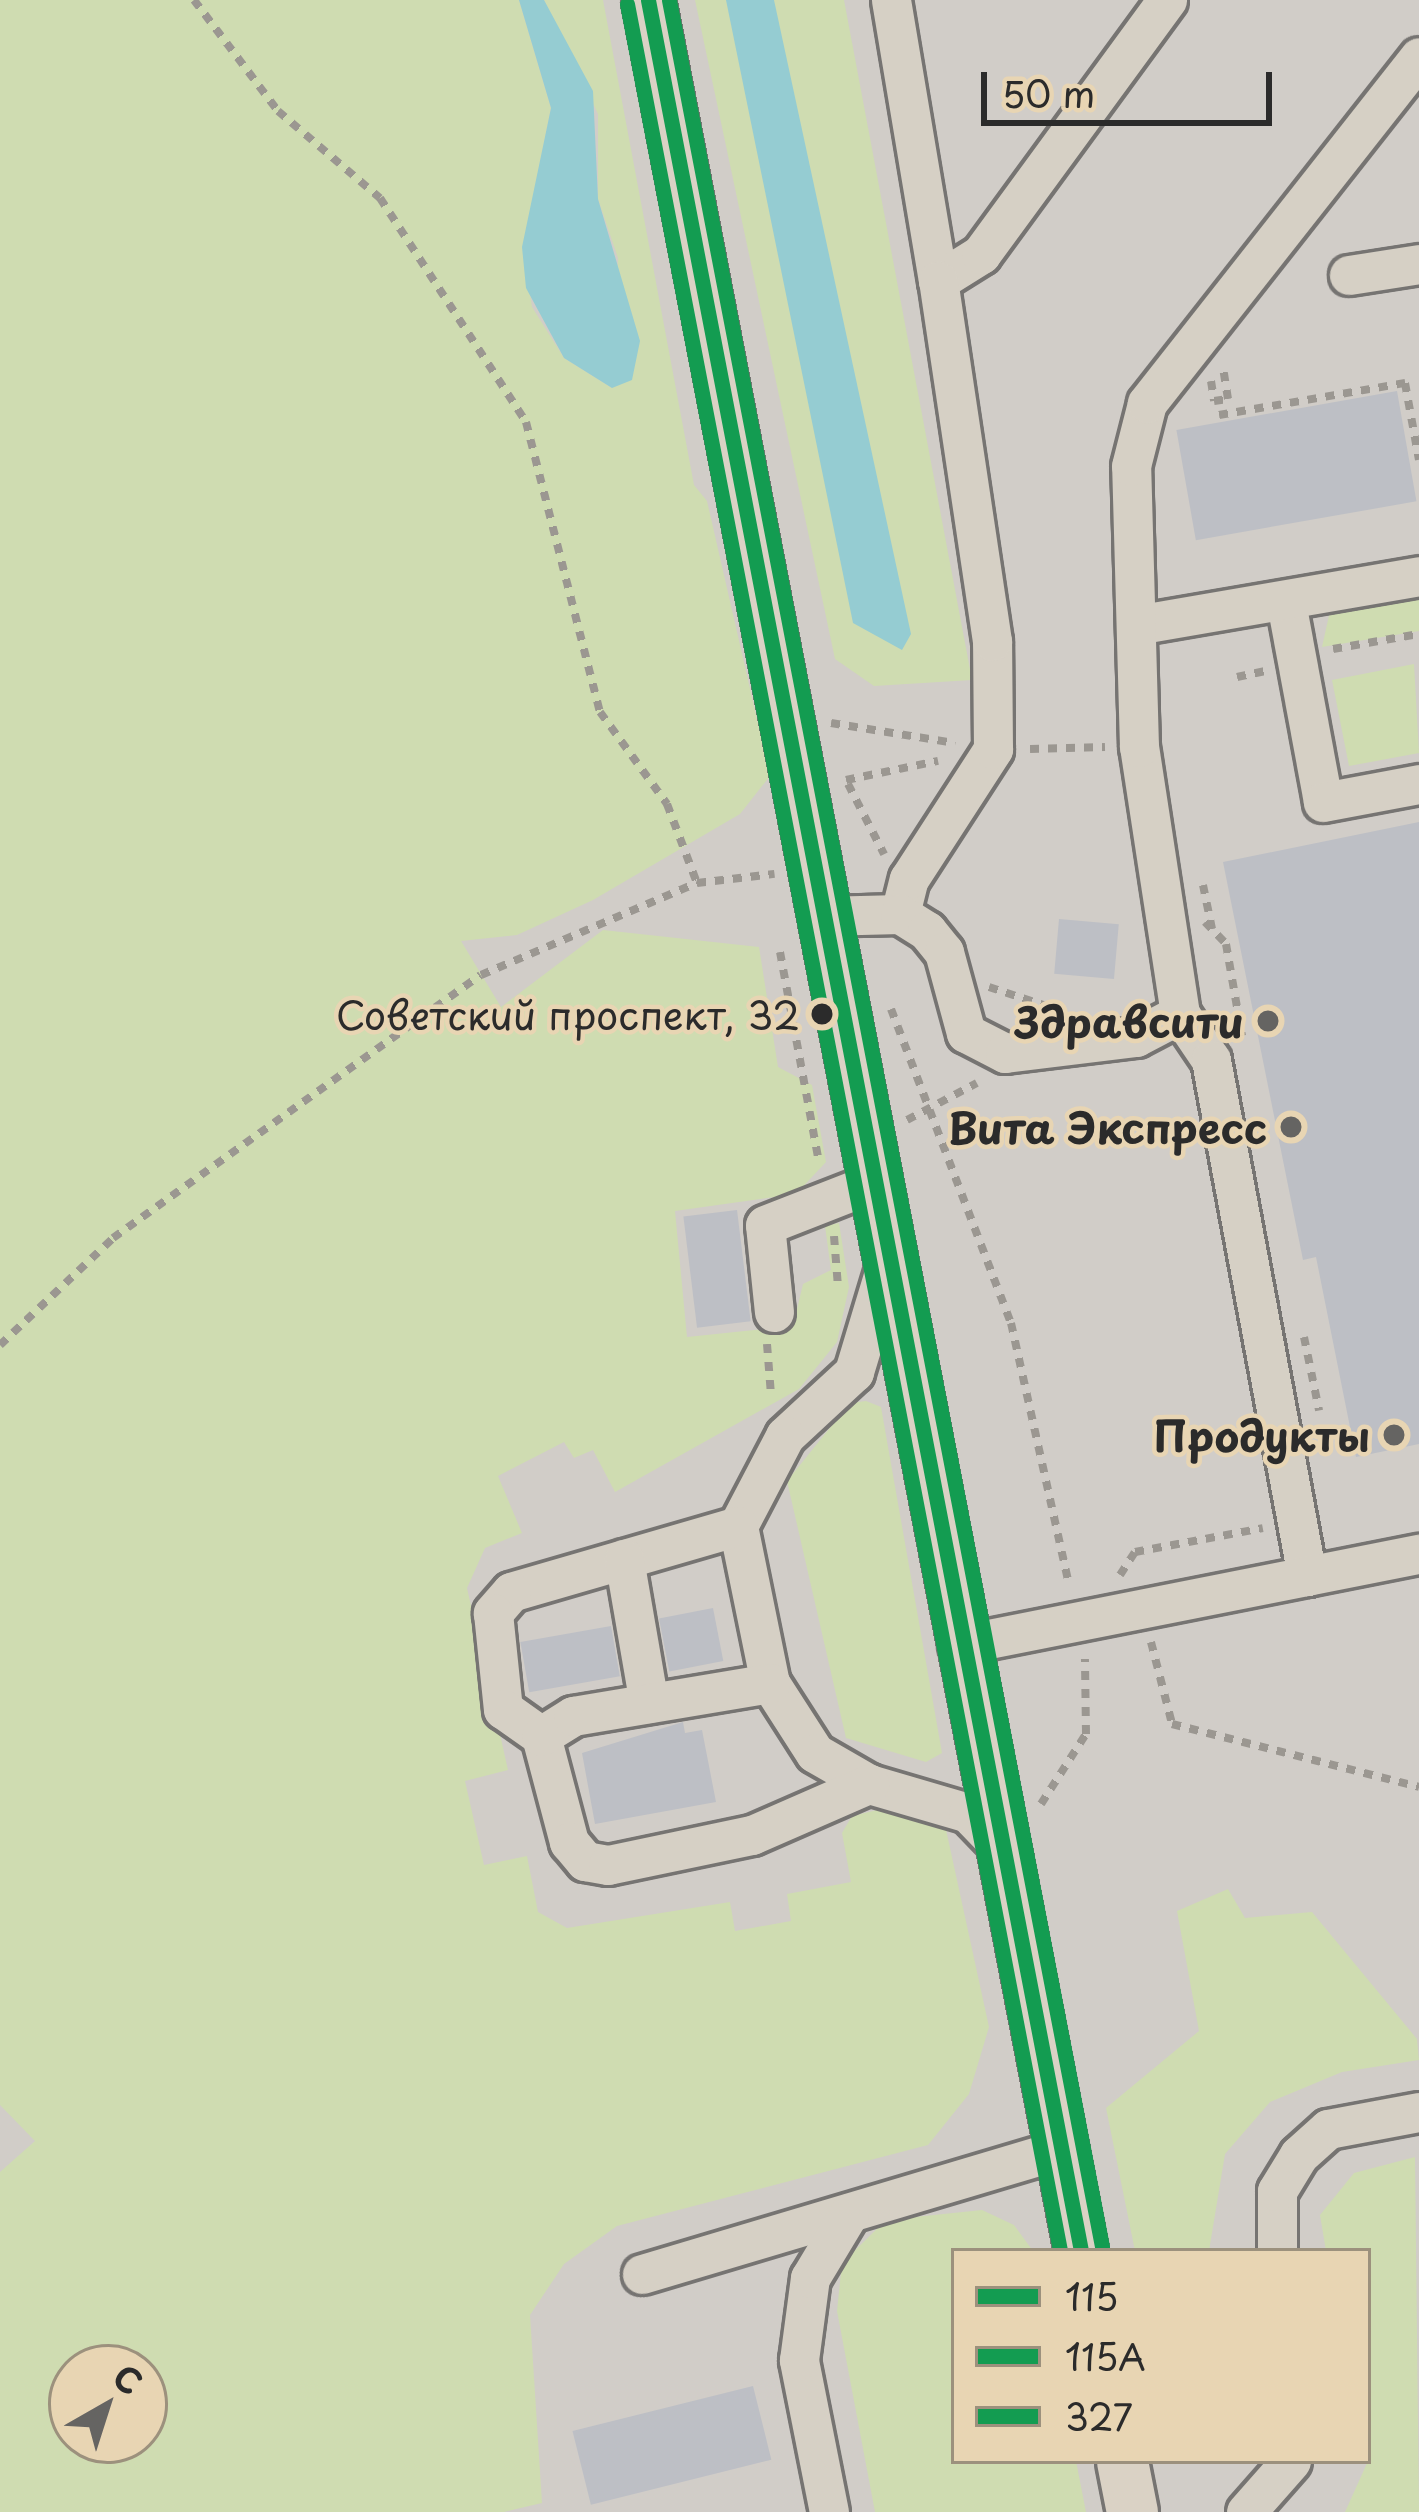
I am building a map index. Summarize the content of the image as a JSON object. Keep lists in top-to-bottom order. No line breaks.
{"places":["Советский проспект, 32","Здравсити","Вита Экспресс","Продукты"],"lines":["transit line 115","transit line 327","transit line 115А"],"legend":["115","115А","327"],"scale_bar":"50 m","north":"top right"}
